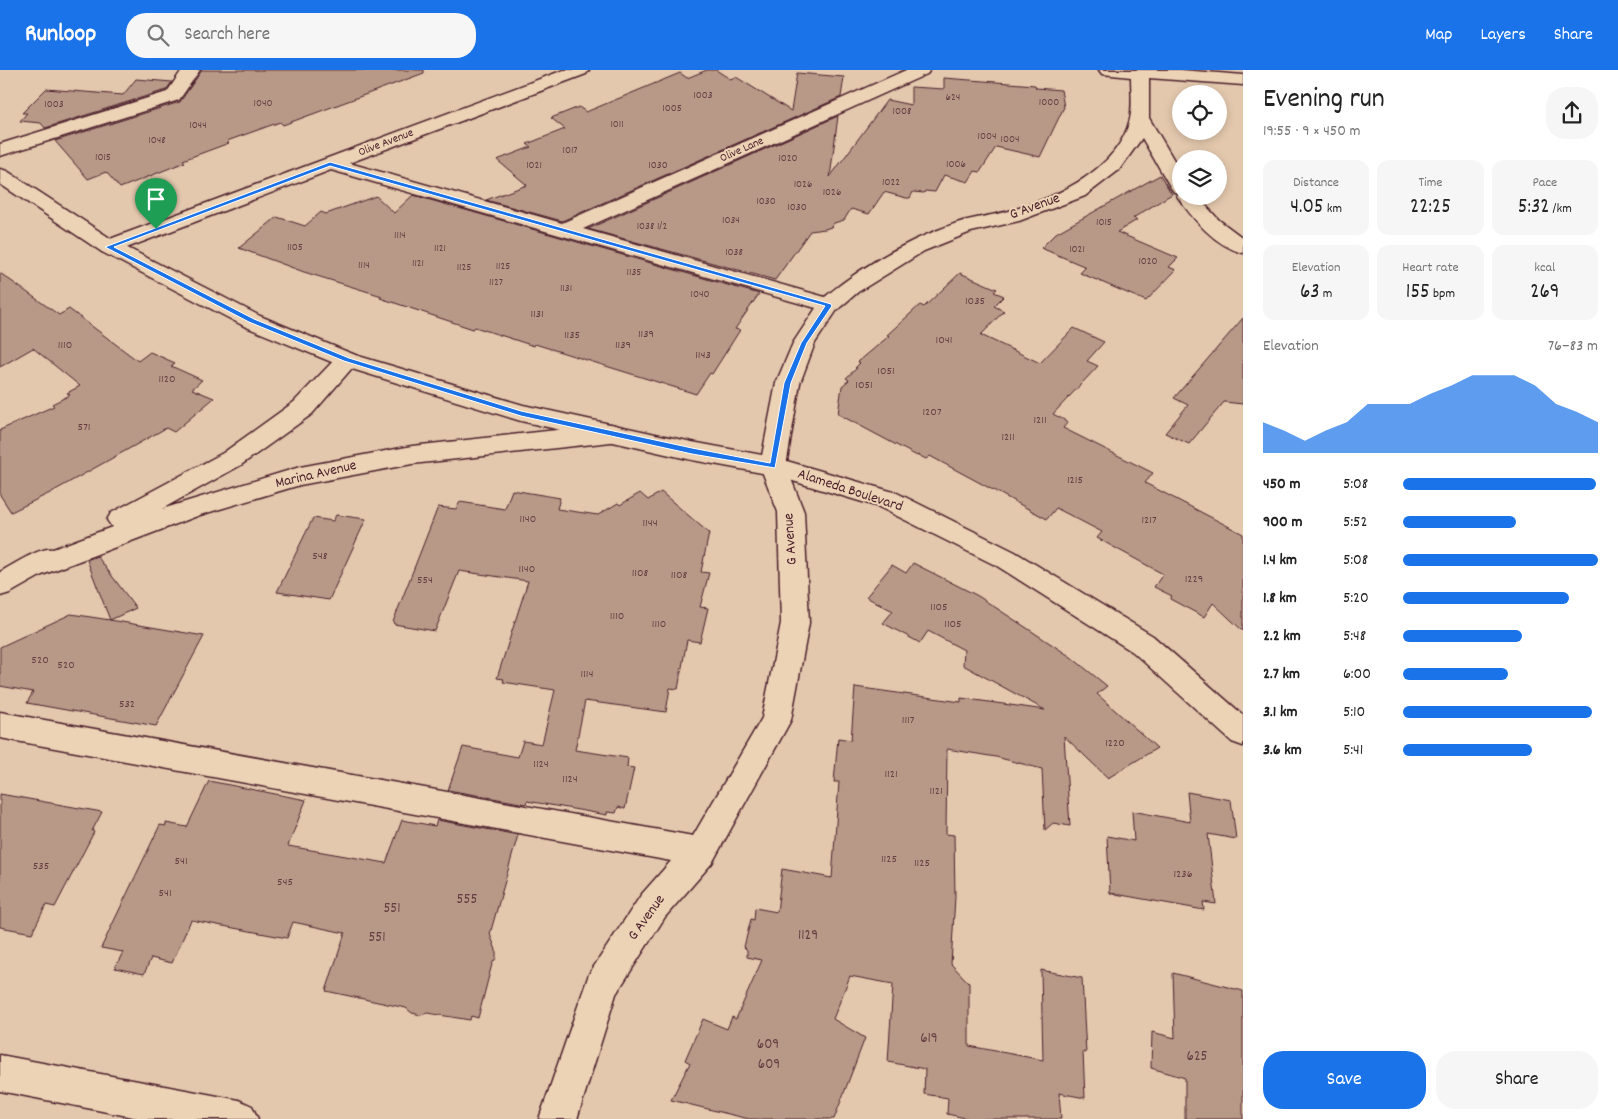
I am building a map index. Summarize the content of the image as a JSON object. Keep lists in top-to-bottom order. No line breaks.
{"streets":{"street":["Olive Avenue","Olive Lane","G Avenue","Marina Avenue","Alameda Boulevard"]},"crossings":[["Olive Avenue","Alameda Boulevard"],["G Avenue","Alameda Boulevard"],["Marina Avenue","Alameda Boulevard"]],"house_numbers":["1003","624","1000","1040","1003","1005","1008","1011","1044","1004","1004","1048","1017","1015","1020","1006","1021","1030","1022","1026","1026","1030","1030","1034","1015","1038 1/2","1114","1105","1121","1021","1038","1020","1121","1114","1125","1125","1135","1127","1131","1040","1035","1131","1139","1135","1041","1110","1139","1143","1051","1120","1051","1207","1211","571","1211","1215","1140","1217","1144","548","1140","1108","1108","1229","554","1105","1110","1110","1105","520","520","1114","532","1117","1220","1124","1121","1124","1121","1125","541","1125","535","1236","545","541","555","551","1129","551","619","609","625","609"],"page":{"header":"Runloop","search":"Search here","nav":["Map","Layers","Share"],"heading":["Evening run","19:55 · 9 × 450 m"],"stats":[["Distance","4.05 km"],["Time","22:25"],["Pace","5:32 /km"],["Elevation","63 m"],["Heart rate","155 bpm"],["kcal","269"]],"chart":["Elevation","76–83 m"],"list":[{"name":"450 m","note":"5:08"},{"name":"900 m","note":"5:52"},{"name":"1.4 km","note":"5:08"},{"name":"1.8 km","note":"5:20"},{"name":"2.2 km","note":"5:48"},{"name":"2.7 km","note":"6:00"},{"name":"3.1 km","note":"5:10"},{"name":"3.6 km","note":"5:41"}],"buttons":["Save","Share"]}}
